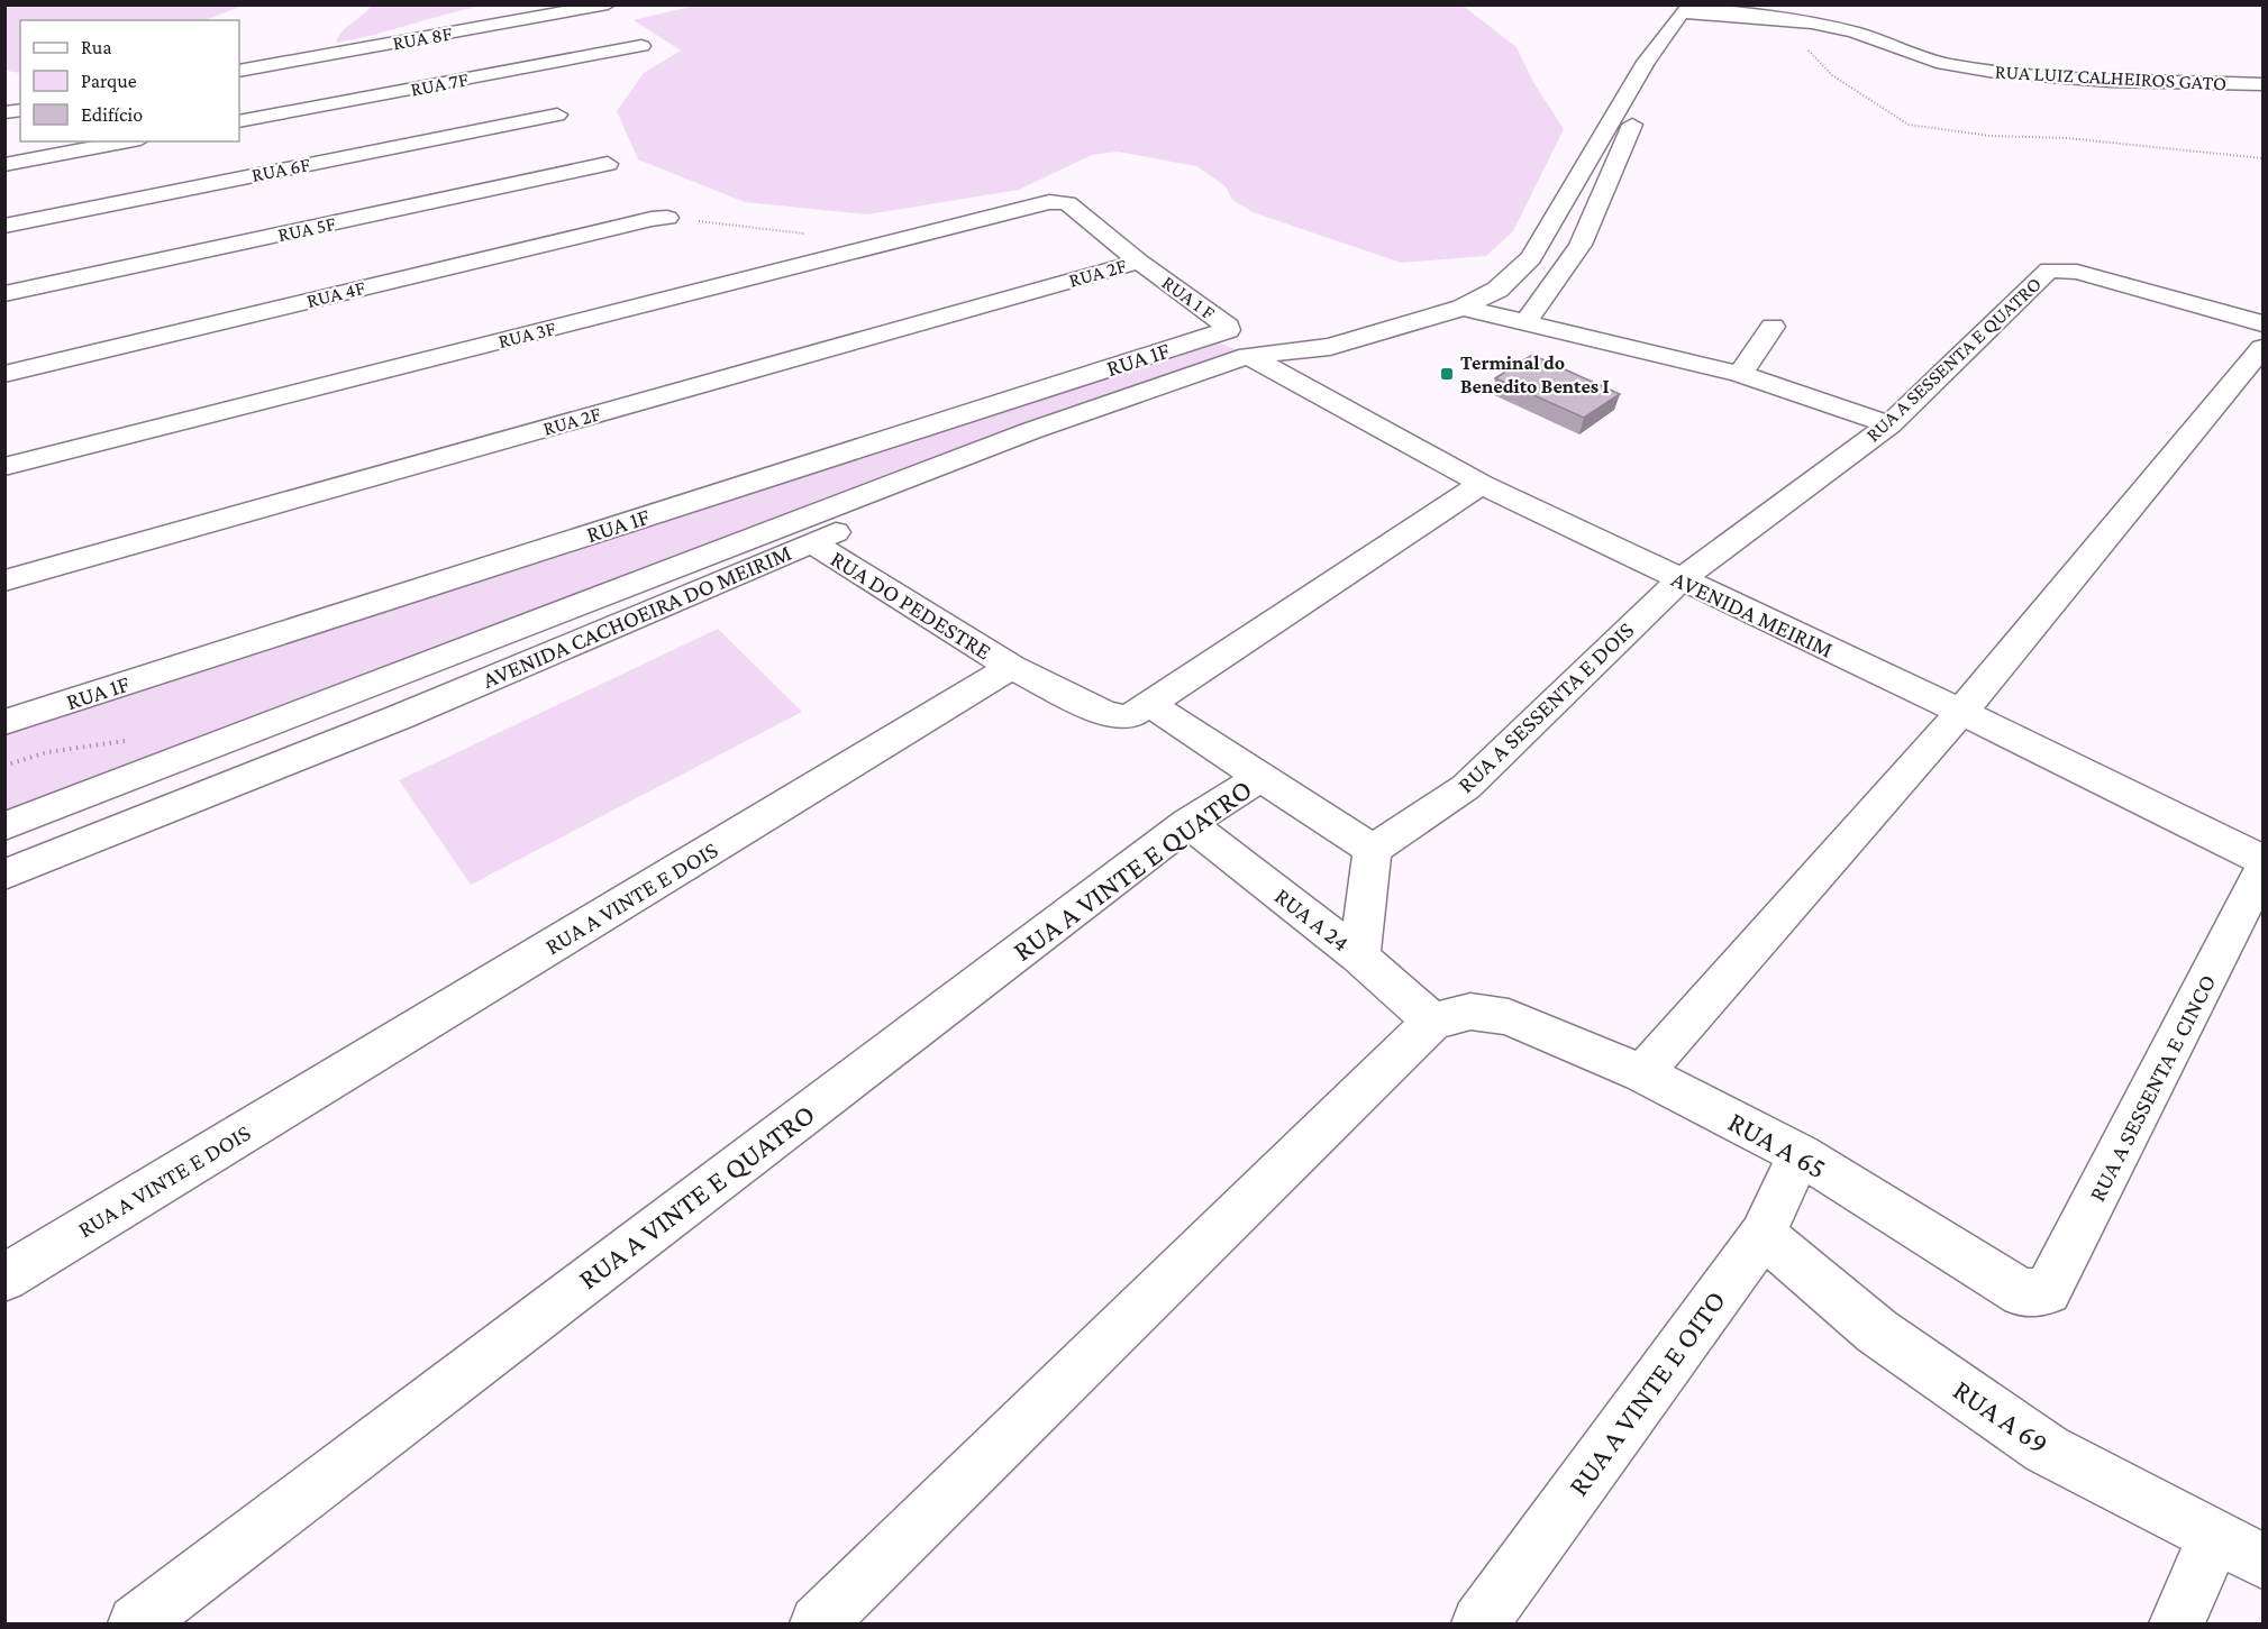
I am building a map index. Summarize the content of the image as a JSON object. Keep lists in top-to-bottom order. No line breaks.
{"streets":{"street":["RUA 8F","RUA LUIZ CALHEIROS GATO","RUA 7F","RUA 6F","RUA 5F","RUA 2F","RUA 4F","RUA 1 F","RUA 3F","RUA 1F","RUA A SESSENTA E QUATRO","RUA DO PEDESTRE","AVENIDA MEIRIM","AVENIDA CACHOEIRA DO MEIRIM","RUA A SESSENTA E DOIS","RUA A VINTE E QUATRO","RUA A VINTE E DOIS","RUA A 24","RUA A SESSENTA E CINCO","RUA A 65","RUA A VINTE E OITO","RUA A 69"]},"crossings":[["RUA LUIZ CALHEIROS GATO","AVENIDA MEIRIM"],["RUA LUIZ CALHEIROS GATO","AVENIDA CACHOEIRA DO MEIRIM"],["RUA 2F","RUA 1 F"],["RUA 1 F","RUA 3F"],["RUA 1 F","RUA 1F"],["RUA A SESSENTA E QUATRO","AVENIDA MEIRIM"],["RUA A SESSENTA E QUATRO","RUA A SESSENTA E DOIS"],["RUA DO PEDESTRE","AVENIDA CACHOEIRA DO MEIRIM"],["RUA DO PEDESTRE","RUA A VINTE E DOIS"],["AVENIDA MEIRIM","AVENIDA CACHOEIRA DO MEIRIM"],["AVENIDA MEIRIM","RUA A SESSENTA E DOIS"],["RUA A VINTE E QUATRO","RUA A 24"],["RUA A 24","RUA A 65"],["RUA A SESSENTA E CINCO","RUA A 65"],["RUA A 65","RUA A VINTE E OITO"],["RUA A VINTE E OITO","RUA A 69"]],"places":{"transit":["Terminal do Benedito Bentes I"]},"legend":["Rua","Parque","Edifício"]}
